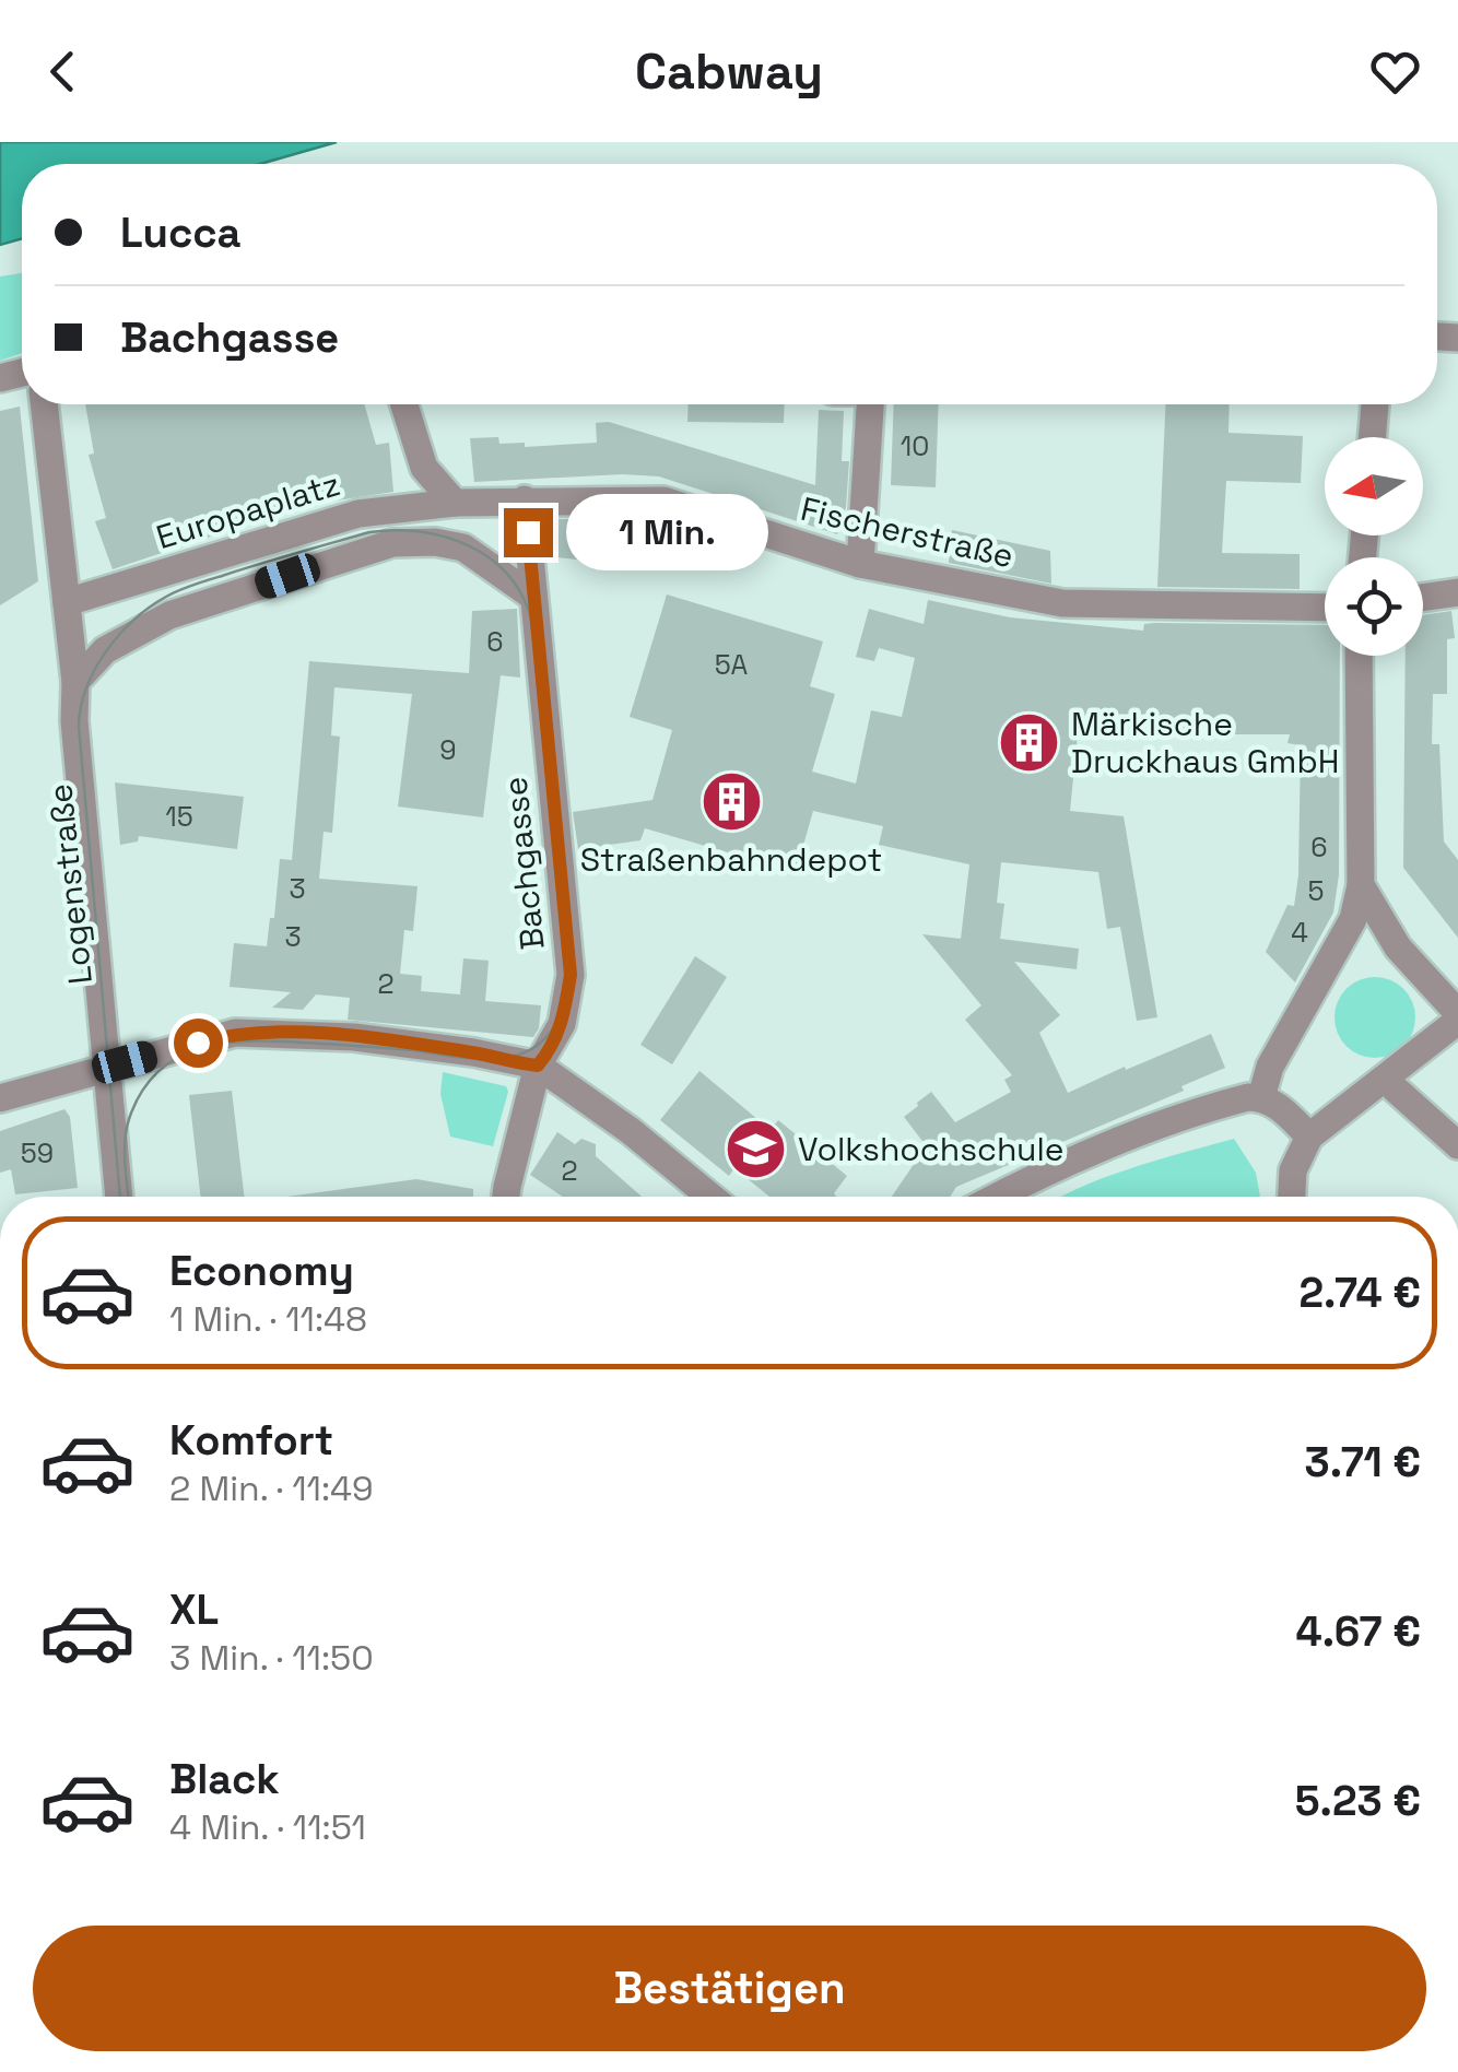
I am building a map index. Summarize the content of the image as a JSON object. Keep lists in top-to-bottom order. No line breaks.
{"streets":{"street":["Europaplatz","Fischerstraße","Bachgasse","Logenstraße"]},"crossings":[["Europaplatz","Fischerstraße"],["Europaplatz","Logenstraße"],["Fischerstraße","Bachgasse"]],"places":{"building":["Märkische Druckhaus GmbH","Straßenbahndepot"],"school or university":["Volkshochschule"]},"house_numbers":["10","6","5A","9","15","6","3","5","4","3","2","59","2"],"north":"left","page":{"header":"Cabway","banner":["Lucca","Bachgasse"],"bubble":"1 Min.","list":[{"name":"Economy","note":"1 Min. · 11:48","value":"2.74 €"},{"name":"Komfort","note":"2 Min. · 11:49","value":"3.71 €"},{"name":"XL","note":"3 Min. · 11:50","value":"4.67 €"},{"name":"Black","note":"4 Min. · 11:51","value":"5.23 €"}],"buttons":"Bestätigen"}}
